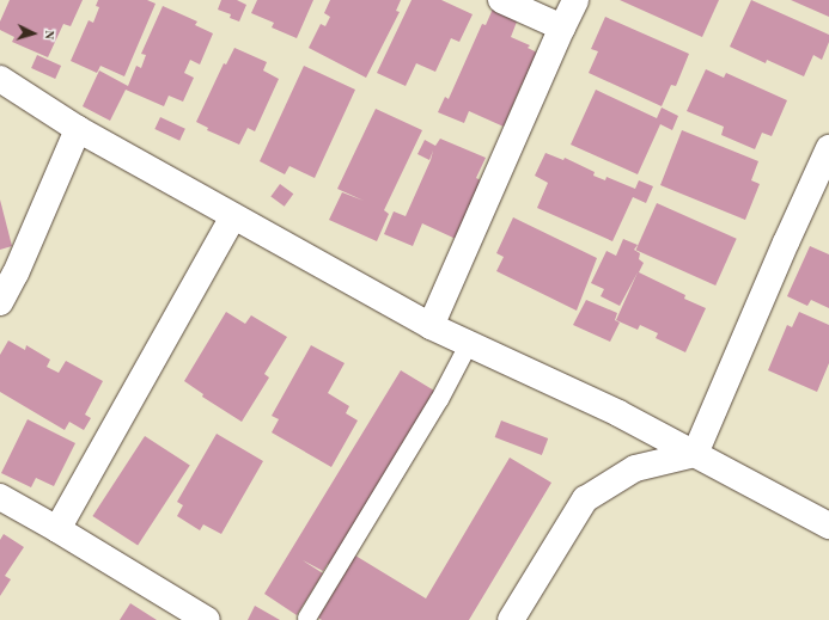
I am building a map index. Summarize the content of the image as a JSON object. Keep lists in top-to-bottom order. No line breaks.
{"north":"right"}
